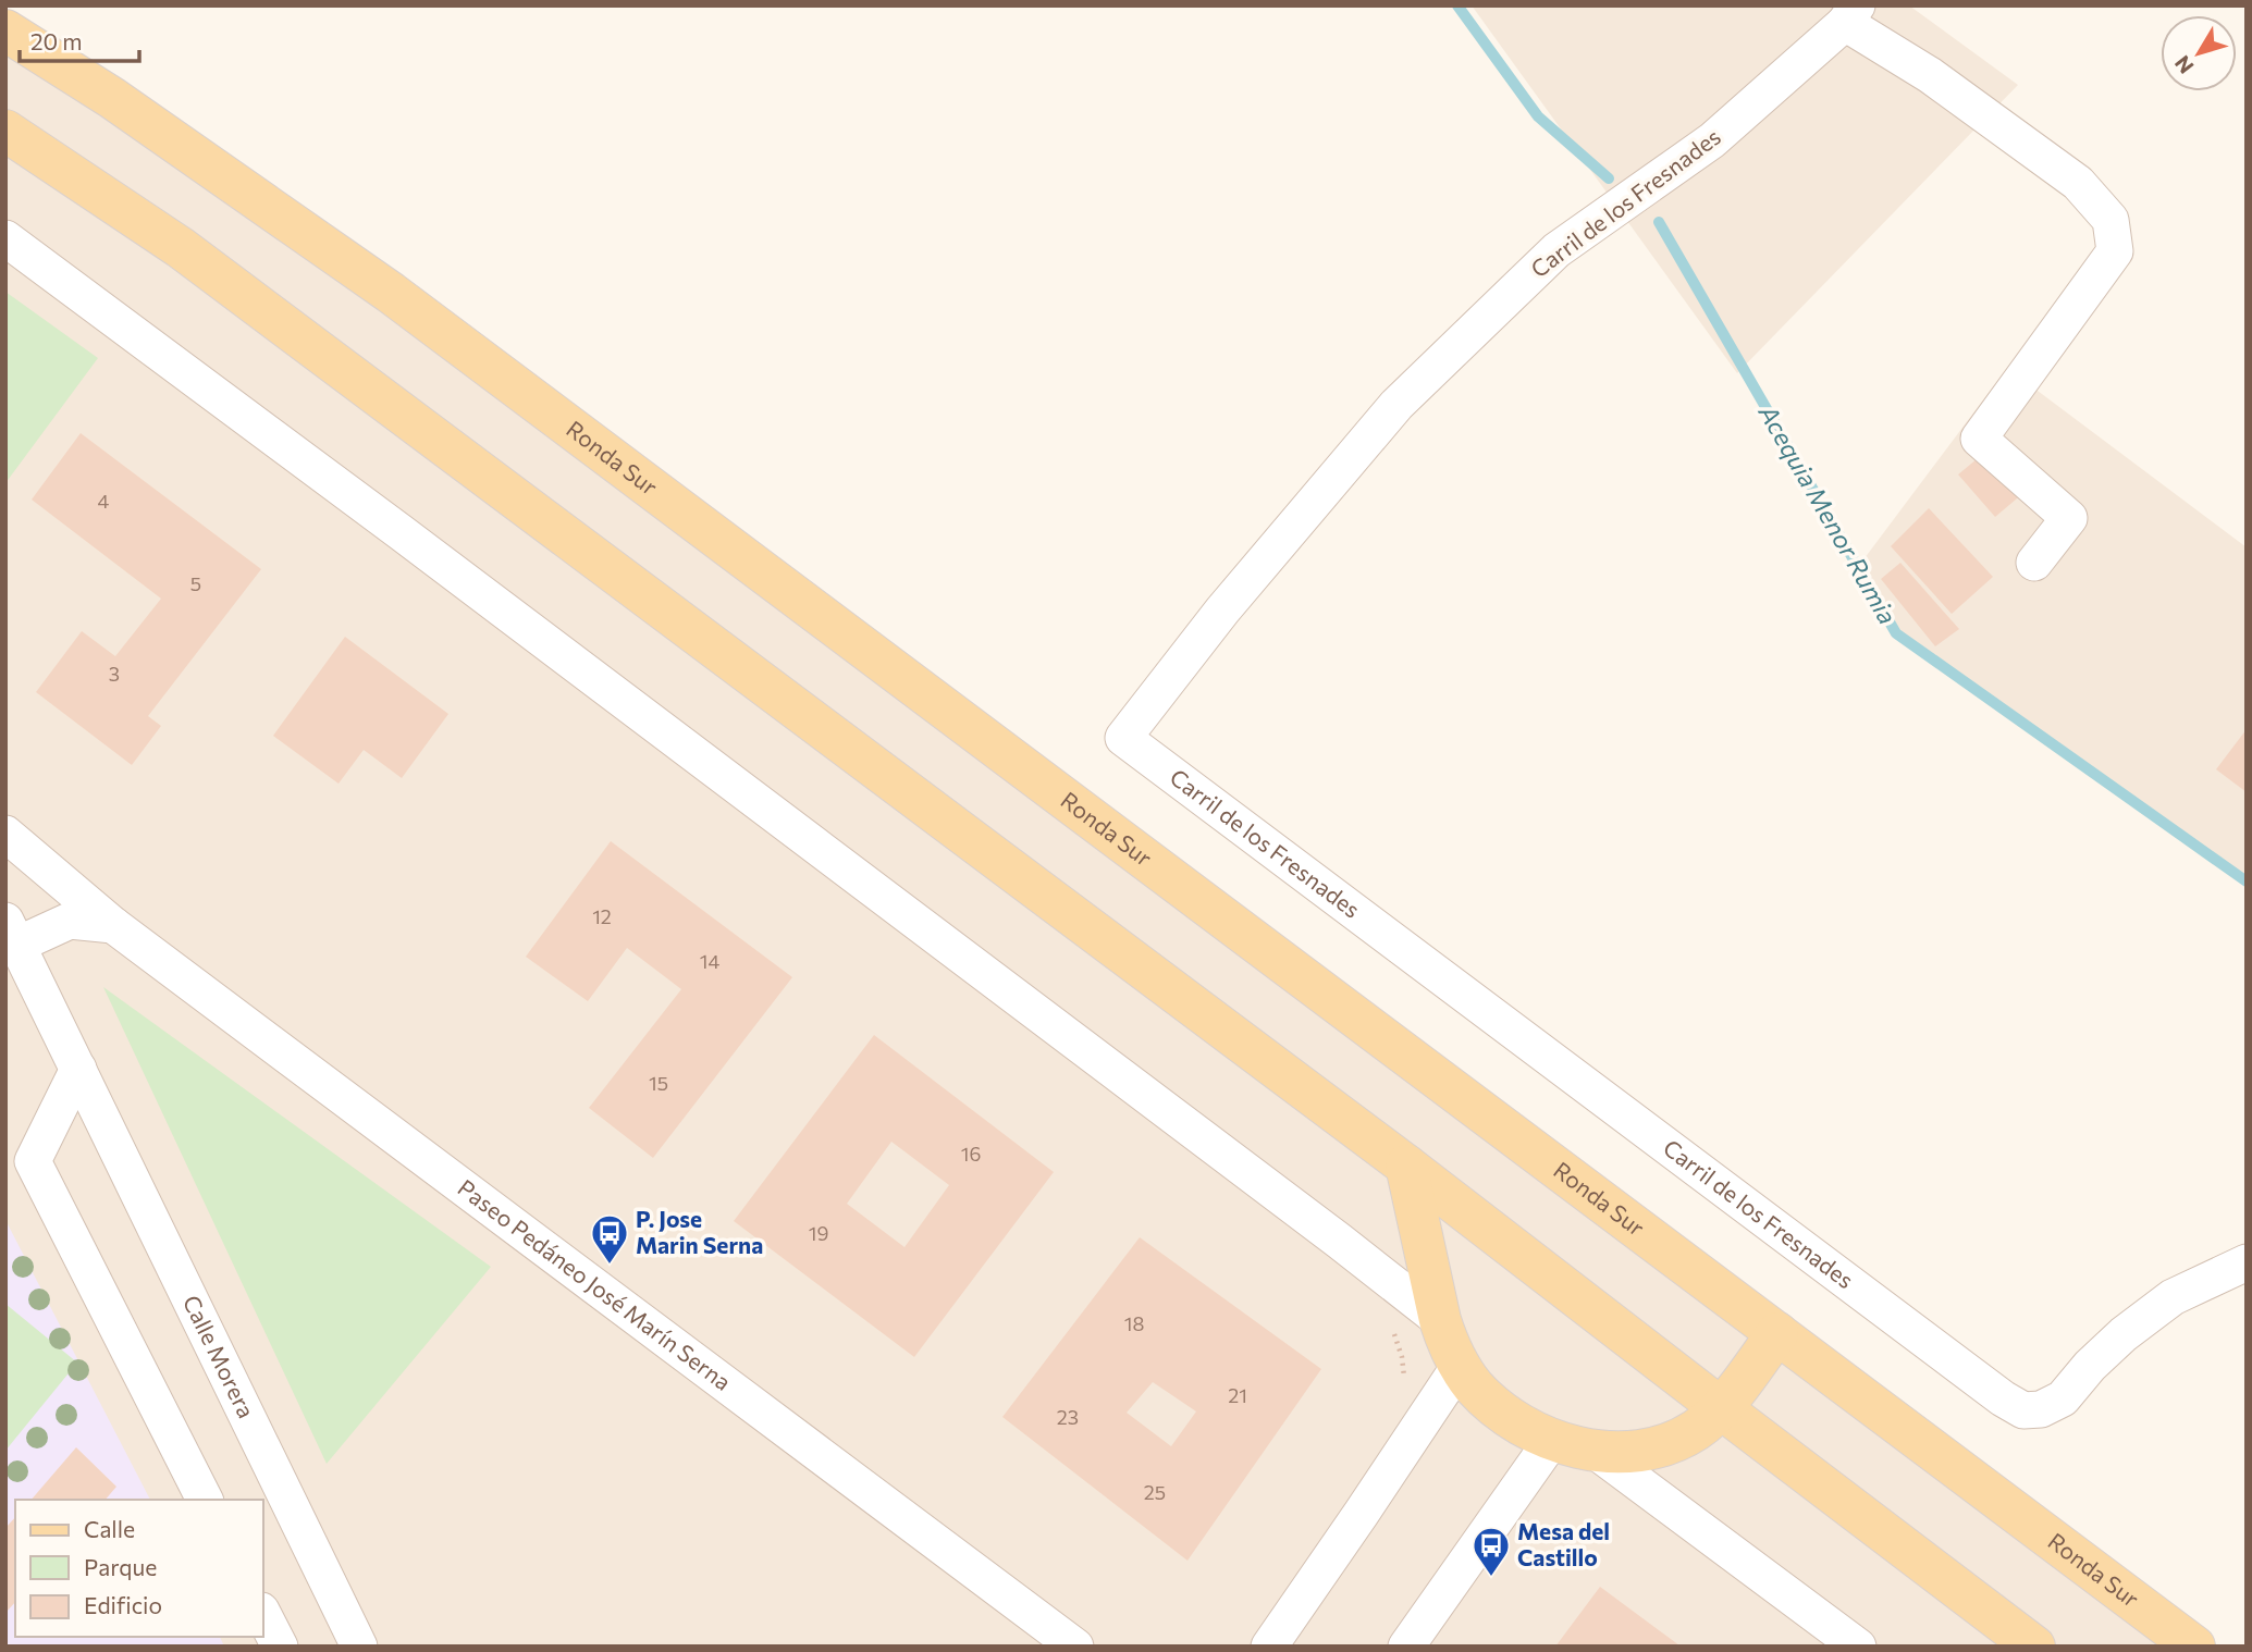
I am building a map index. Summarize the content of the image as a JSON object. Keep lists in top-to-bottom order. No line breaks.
{"streets":{"main road":["Ronda Sur"],"street":["Carril de los Fresnades","Paseo Pedáneo José Marín Serna","Calle Morera"]},"water":["Acequia Menor Rumia"],"places":{"bus stop":["P. Jose Marin Serna","Mesa del Castillo"]},"house_numbers":["4","5","3","12","14","15","16","19","18","21","23","25"],"legend":["Calle","Parque","Edificio"],"scale_bar":"20 m","north":"bottom left"}
